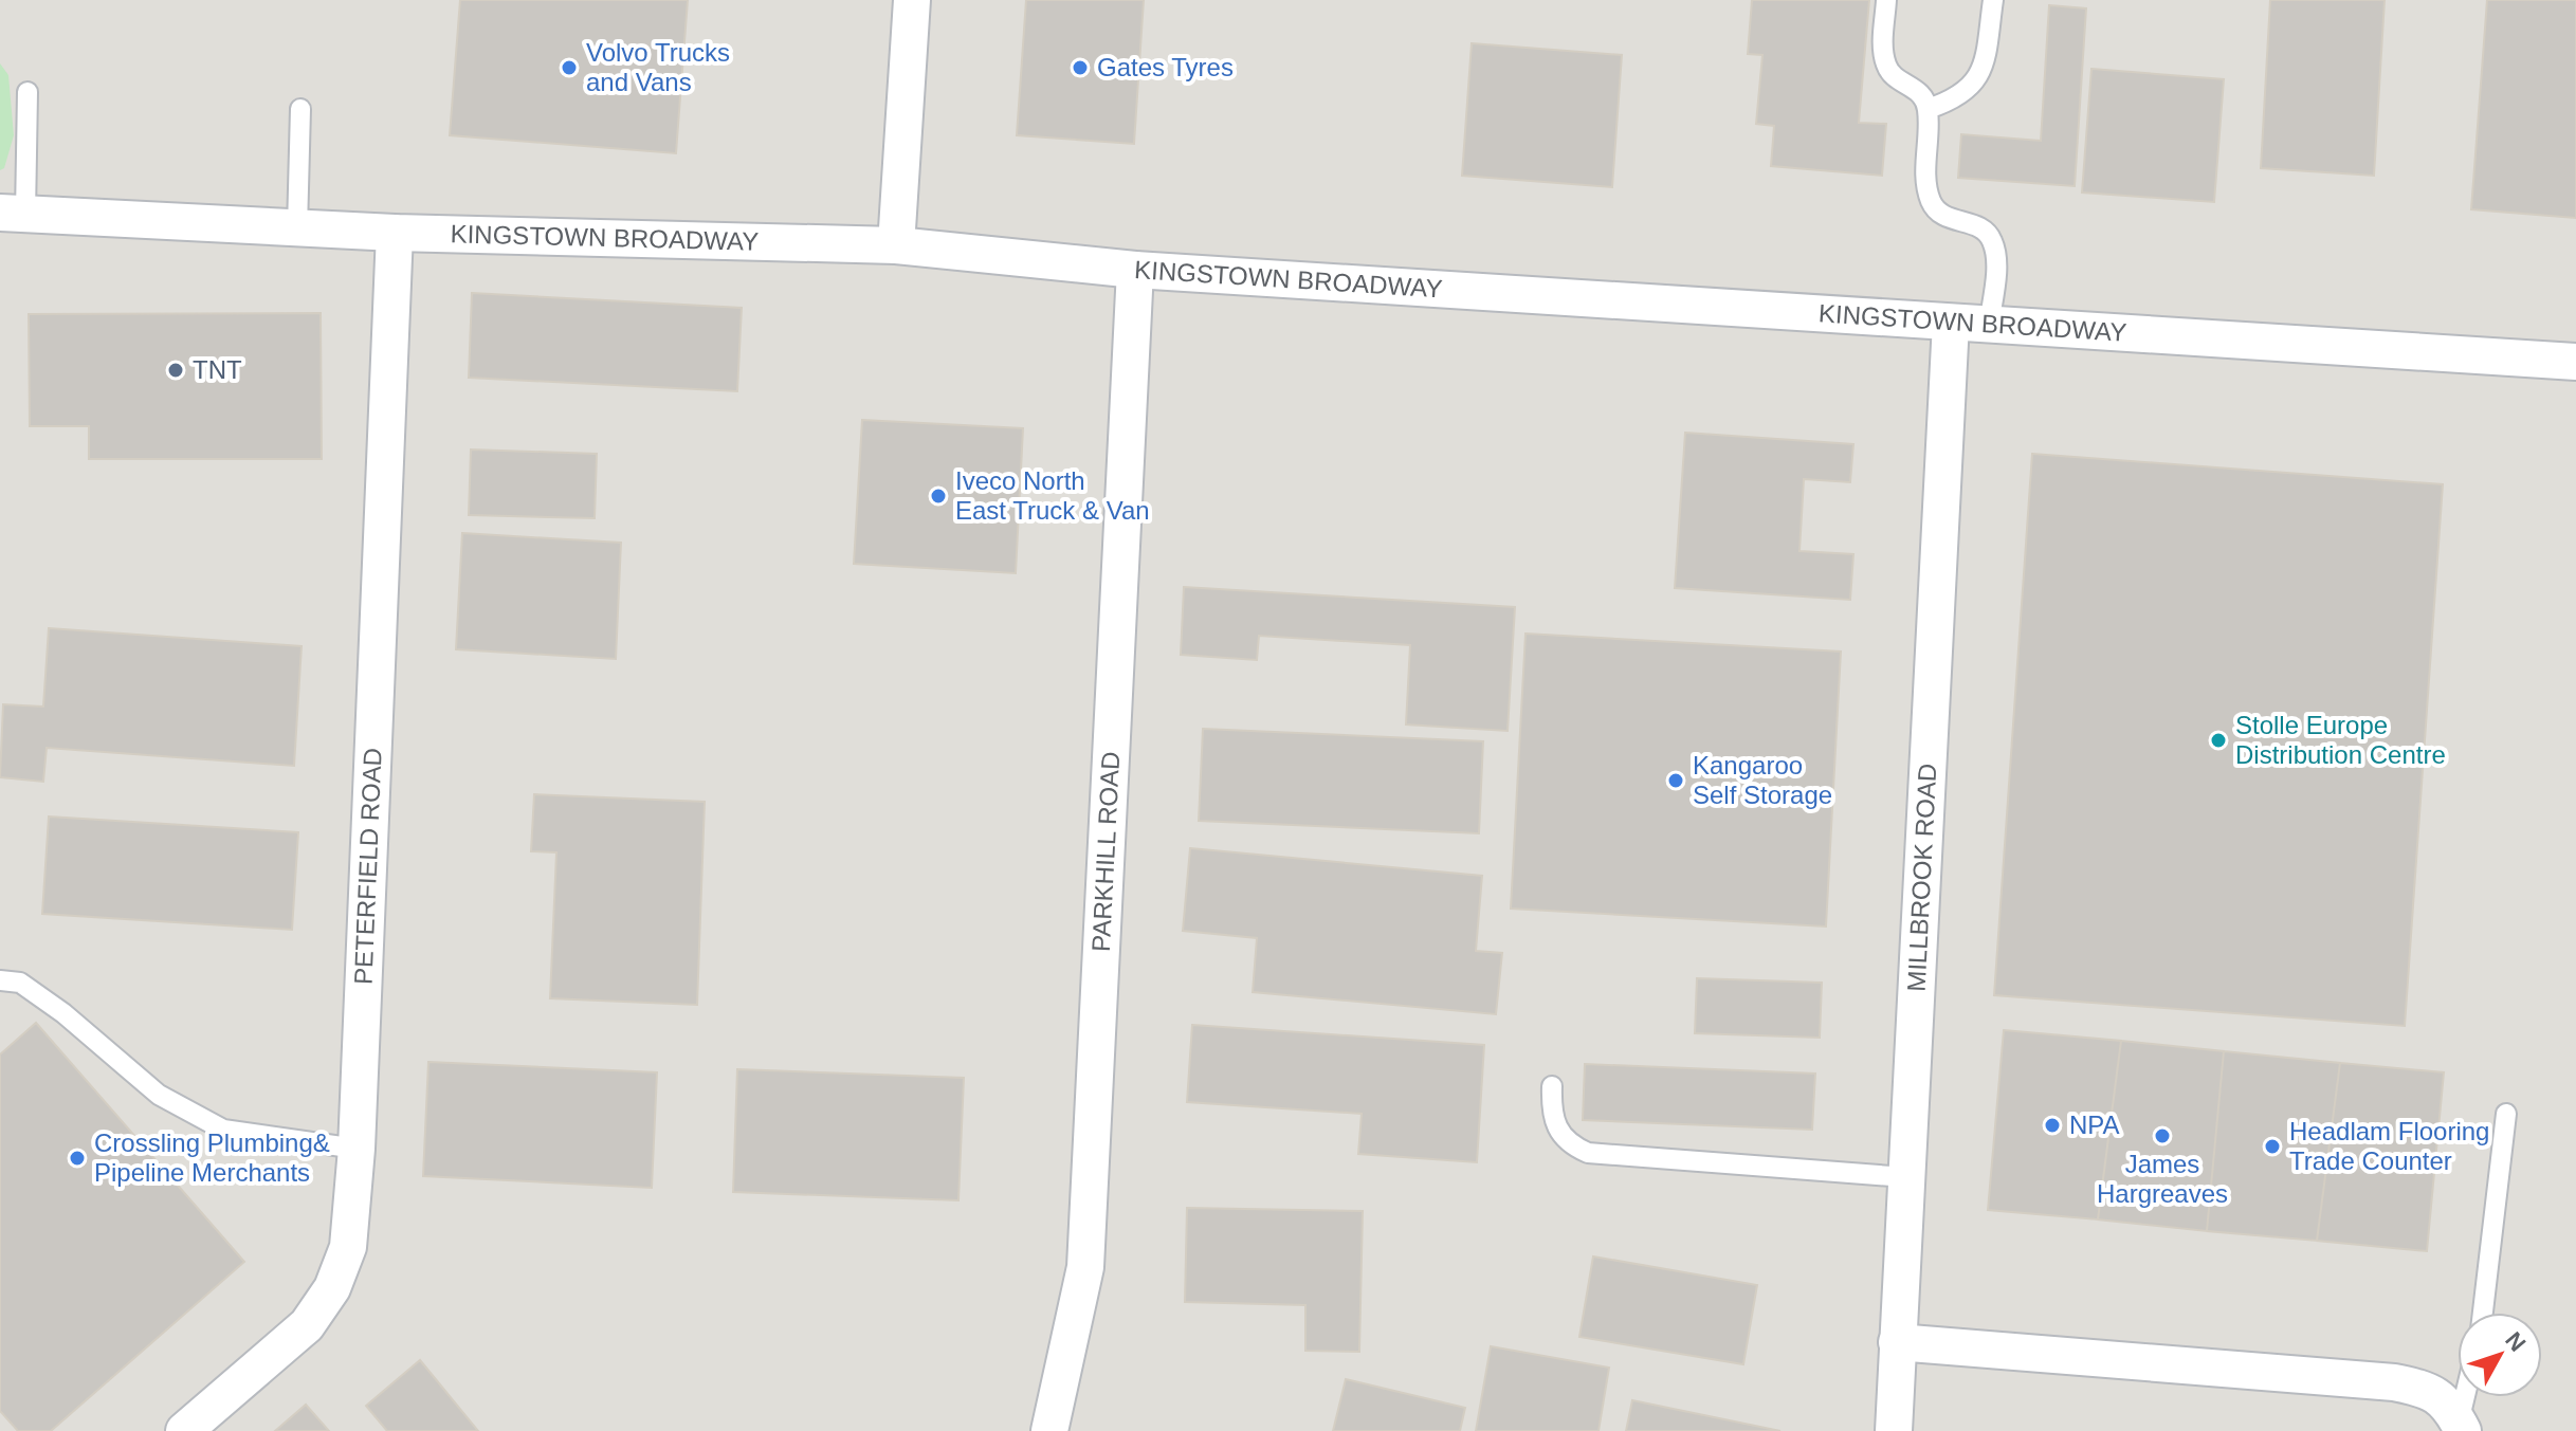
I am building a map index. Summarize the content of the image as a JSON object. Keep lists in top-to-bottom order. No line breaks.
{"streets":{"street":["KINGSTOWN BROADWAY","PARKHILL ROAD","PETERFIELD ROAD","MILLBROOK ROAD"]},"crossings":[["KINGSTOWN BROADWAY","PARKHILL ROAD"],["KINGSTOWN BROADWAY","PETERFIELD ROAD"],["KINGSTOWN BROADWAY","MILLBROOK ROAD"]],"places":["Volvo Trucks and Vans","Gates Tyres","TNT","Iveco North East Truck & Van","Stolle Europe Distribution Centre","Kangaroo Self Storage","NPA","James Hargreaves","Headlam Flooring Trade Counter","Crossling Plumbing& Pipeline Merchants"],"north":"top right"}
